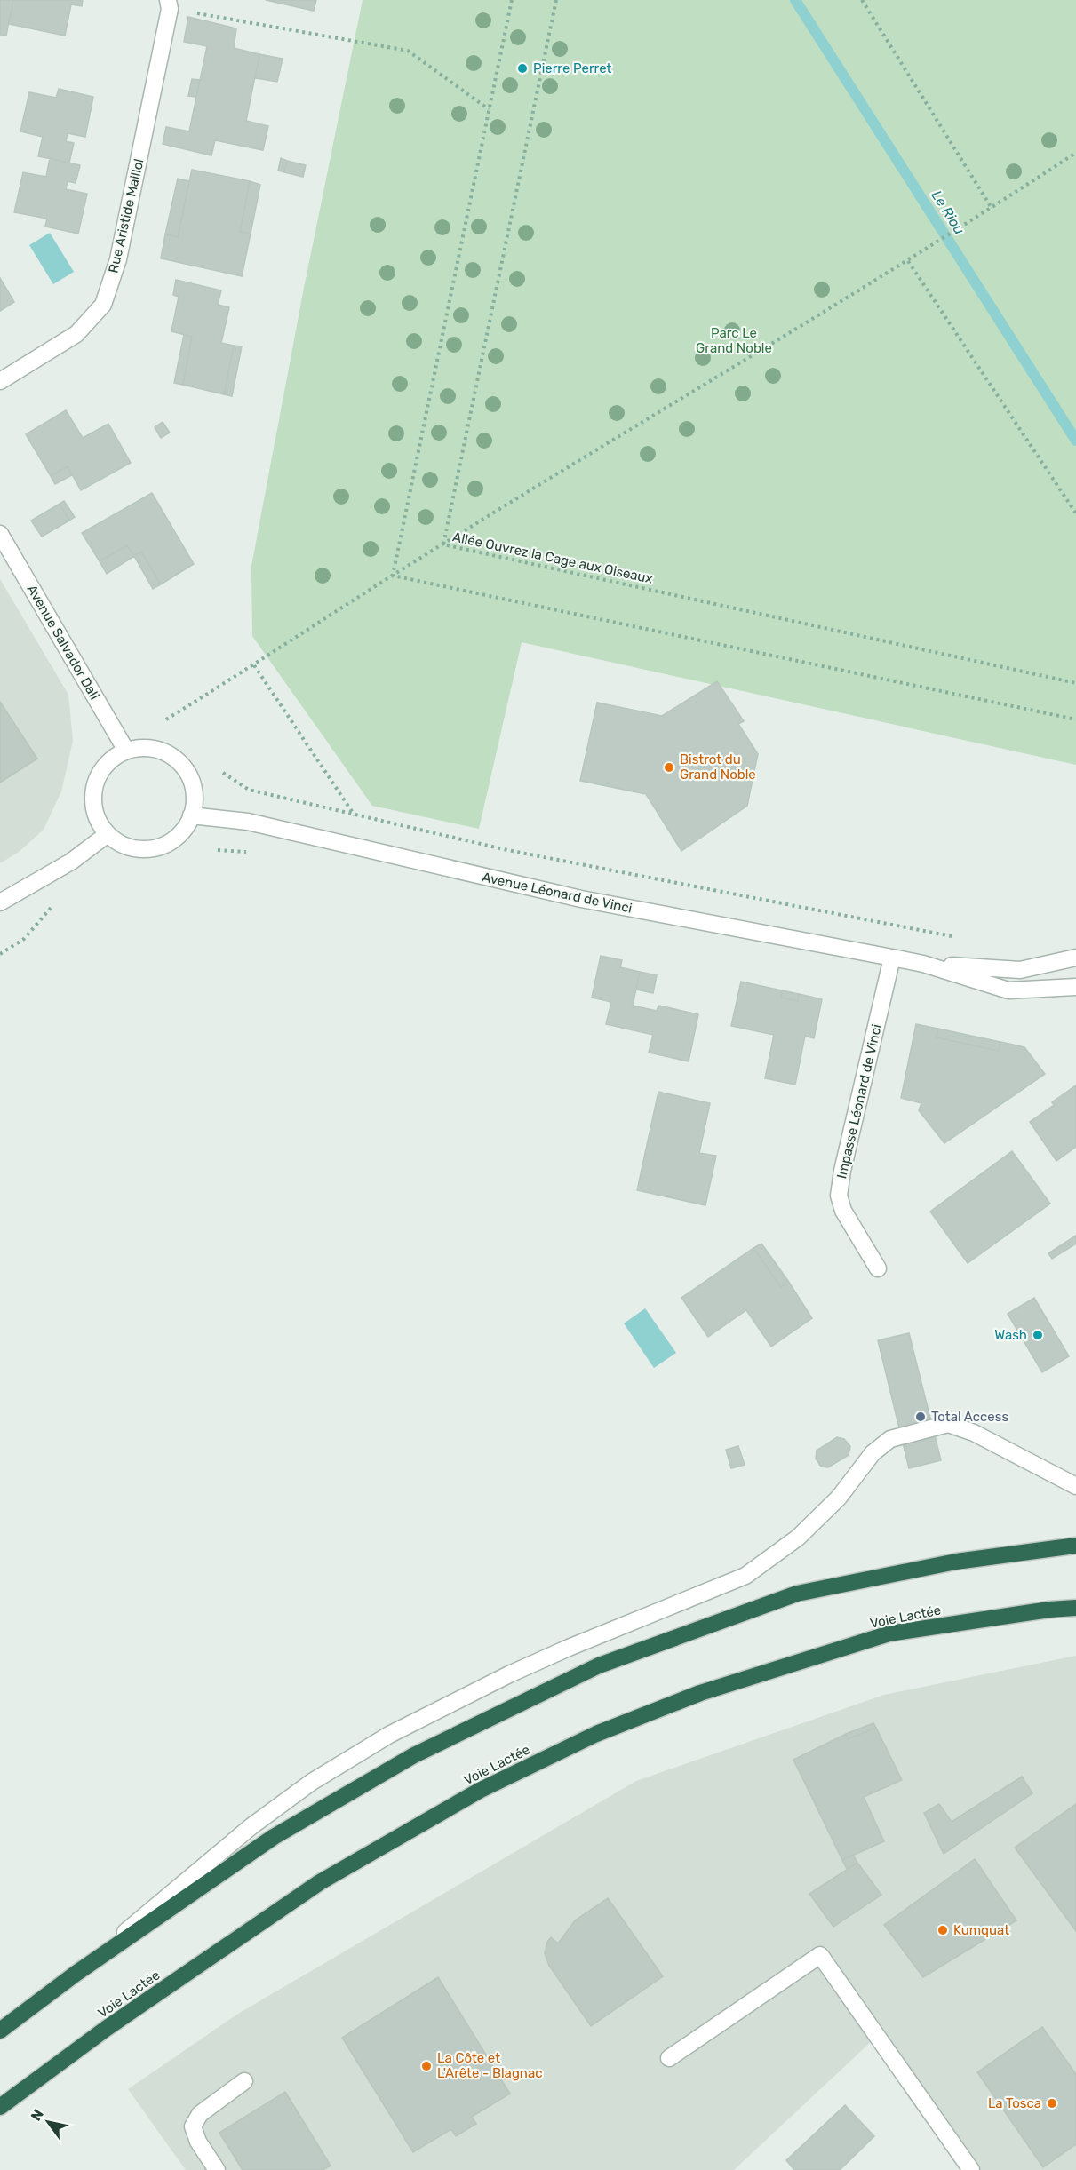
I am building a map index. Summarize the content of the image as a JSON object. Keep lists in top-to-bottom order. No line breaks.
{"streets":{"highway":["Voie Lactée"],"street":["Rue Aristide Maillol","Avenue Salvador Dali","Avenue Léonard de Vinci","Impasse Léonard de Vinci"],"path":["Allée Ouvrez la Cage aux Oiseaux"]},"crossings":[["Avenue Salvador Dali","Avenue Léonard de Vinci"],["Avenue Léonard de Vinci","Impasse Léonard de Vinci"]],"water":["Le Riou"],"parks":["Parc Le Grand Noble"],"places":["Pierre Perret","Bistrot du Grand Noble","Wash","Total Access","Kumquat","La Côte et L'Arête - Blagnac","La Tosca"],"north":"top left"}
